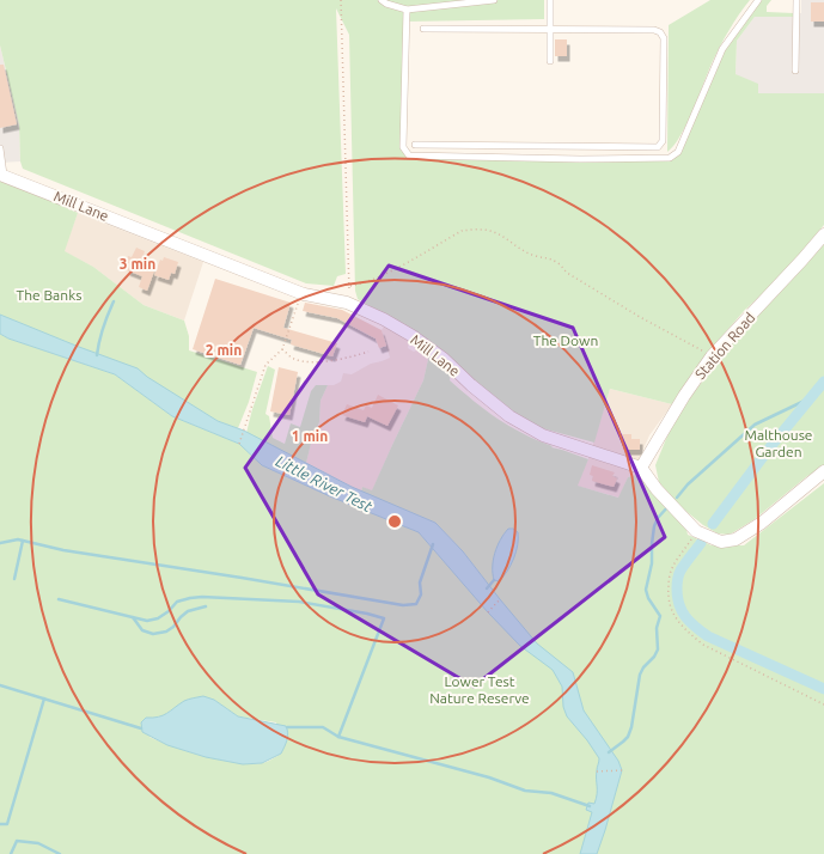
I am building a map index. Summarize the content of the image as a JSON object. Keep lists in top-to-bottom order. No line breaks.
{"streets":{"street":["Mill Lane","Station Road"]},"crossings":[["Mill Lane","Station Road"]],"water":["Little River Test"],"parks":["The Banks","The Down","Malthouse Garden","Lower Test Nature Reserve"],"rings":["3 min","2 min","1 min"]}
